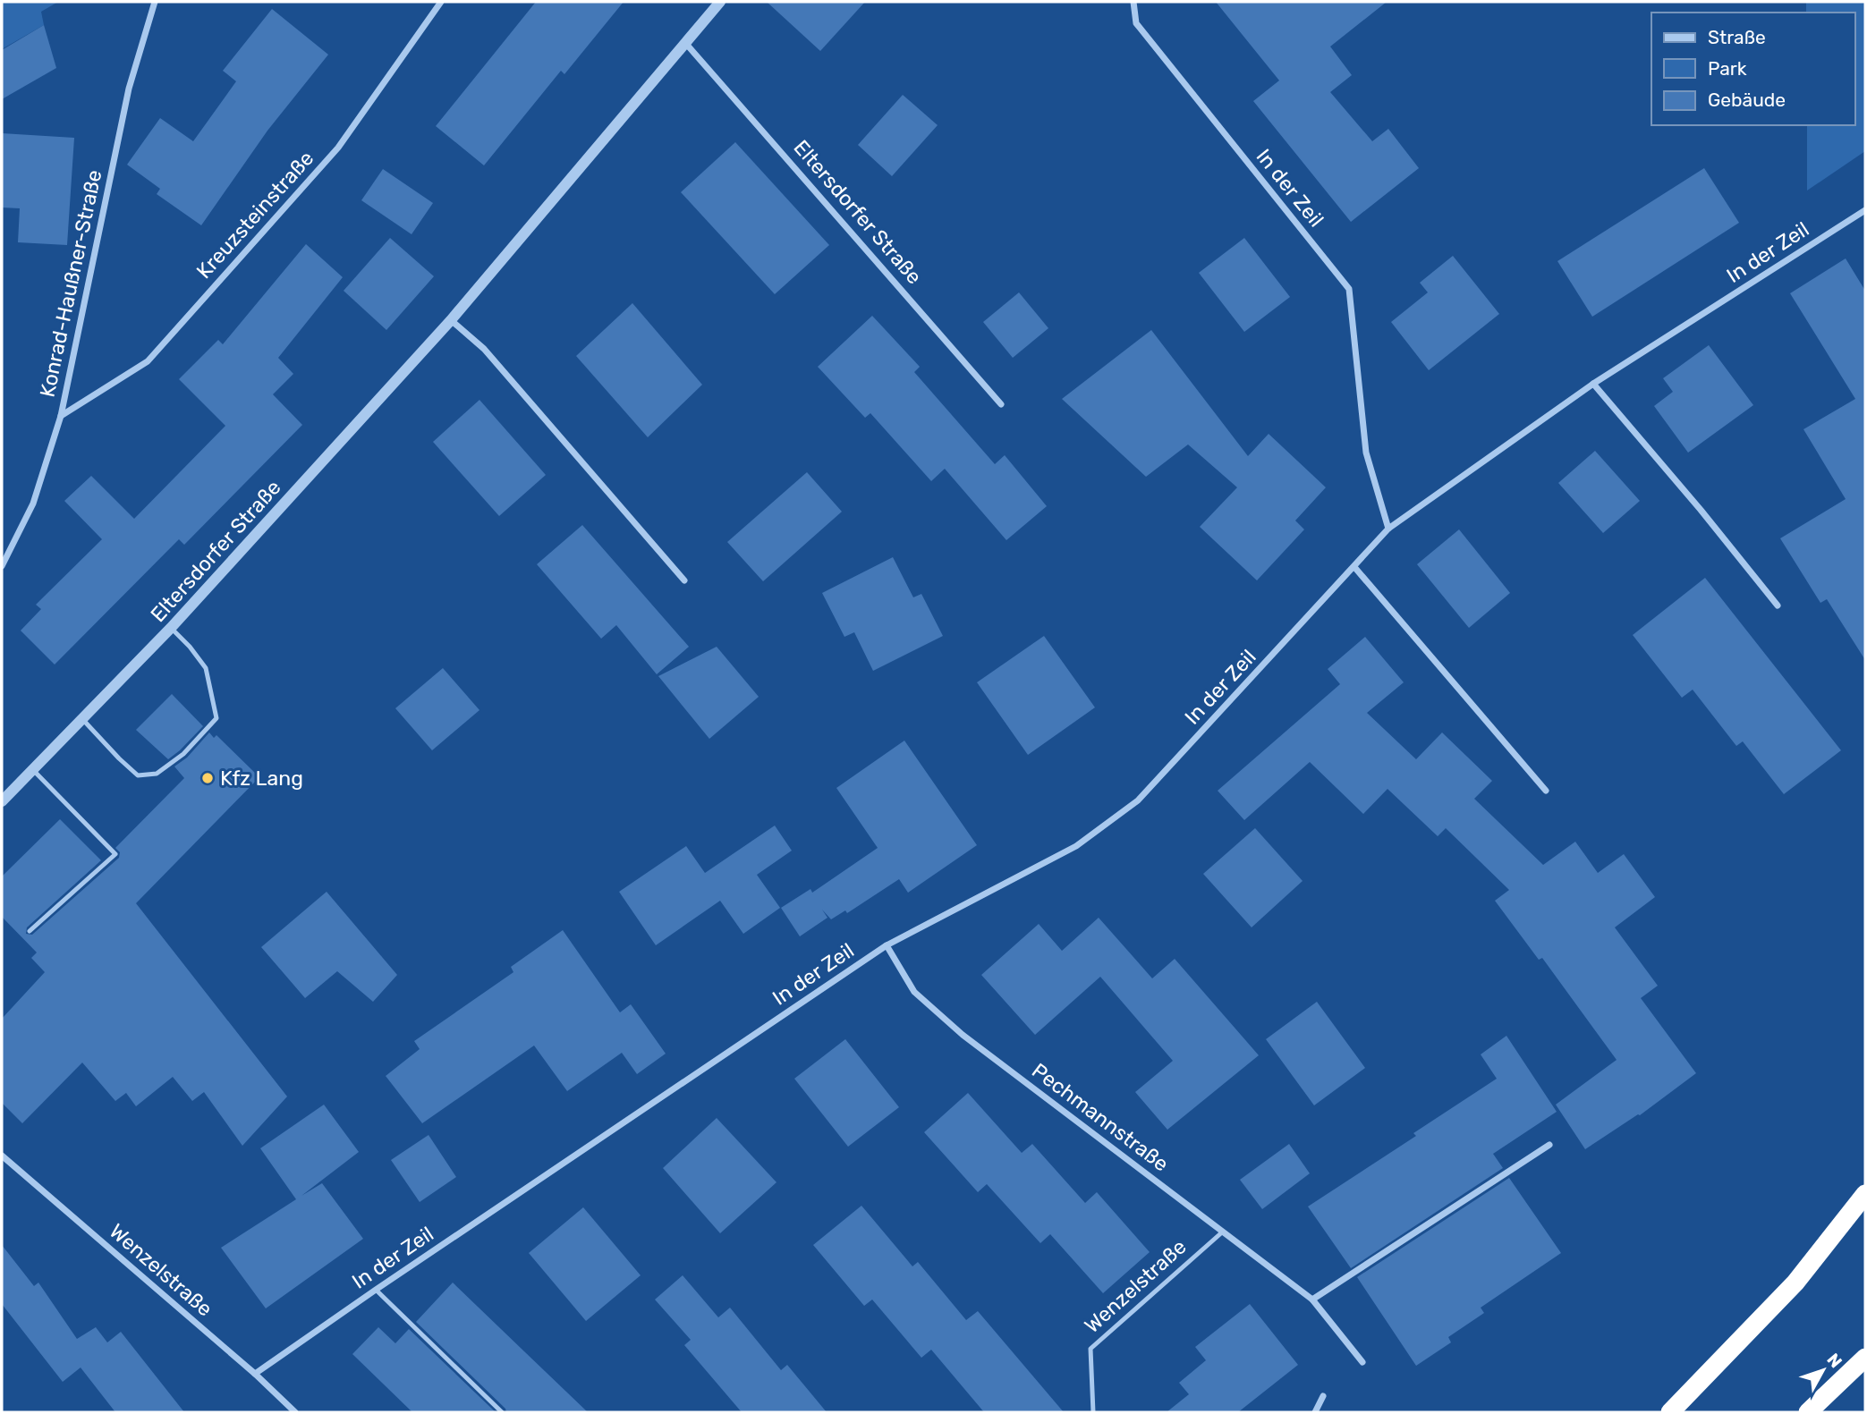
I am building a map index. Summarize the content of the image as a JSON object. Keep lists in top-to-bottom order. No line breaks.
{"streets":{"street":["In der Zeil","Eltersdorfer Straße","Kreuzsteinstraße","Konrad-Haußner-Straße","Pechmannstraße","Wenzelstraße"]},"crossings":[["In der Zeil","Pechmannstraße"],["In der Zeil","Wenzelstraße"],["Kreuzsteinstraße","Konrad-Haußner-Straße"],["Pechmannstraße","Wenzelstraße"]],"places":["Kfz Lang"],"legend":["Straße","Park","Gebäude"],"north":"top right"}
